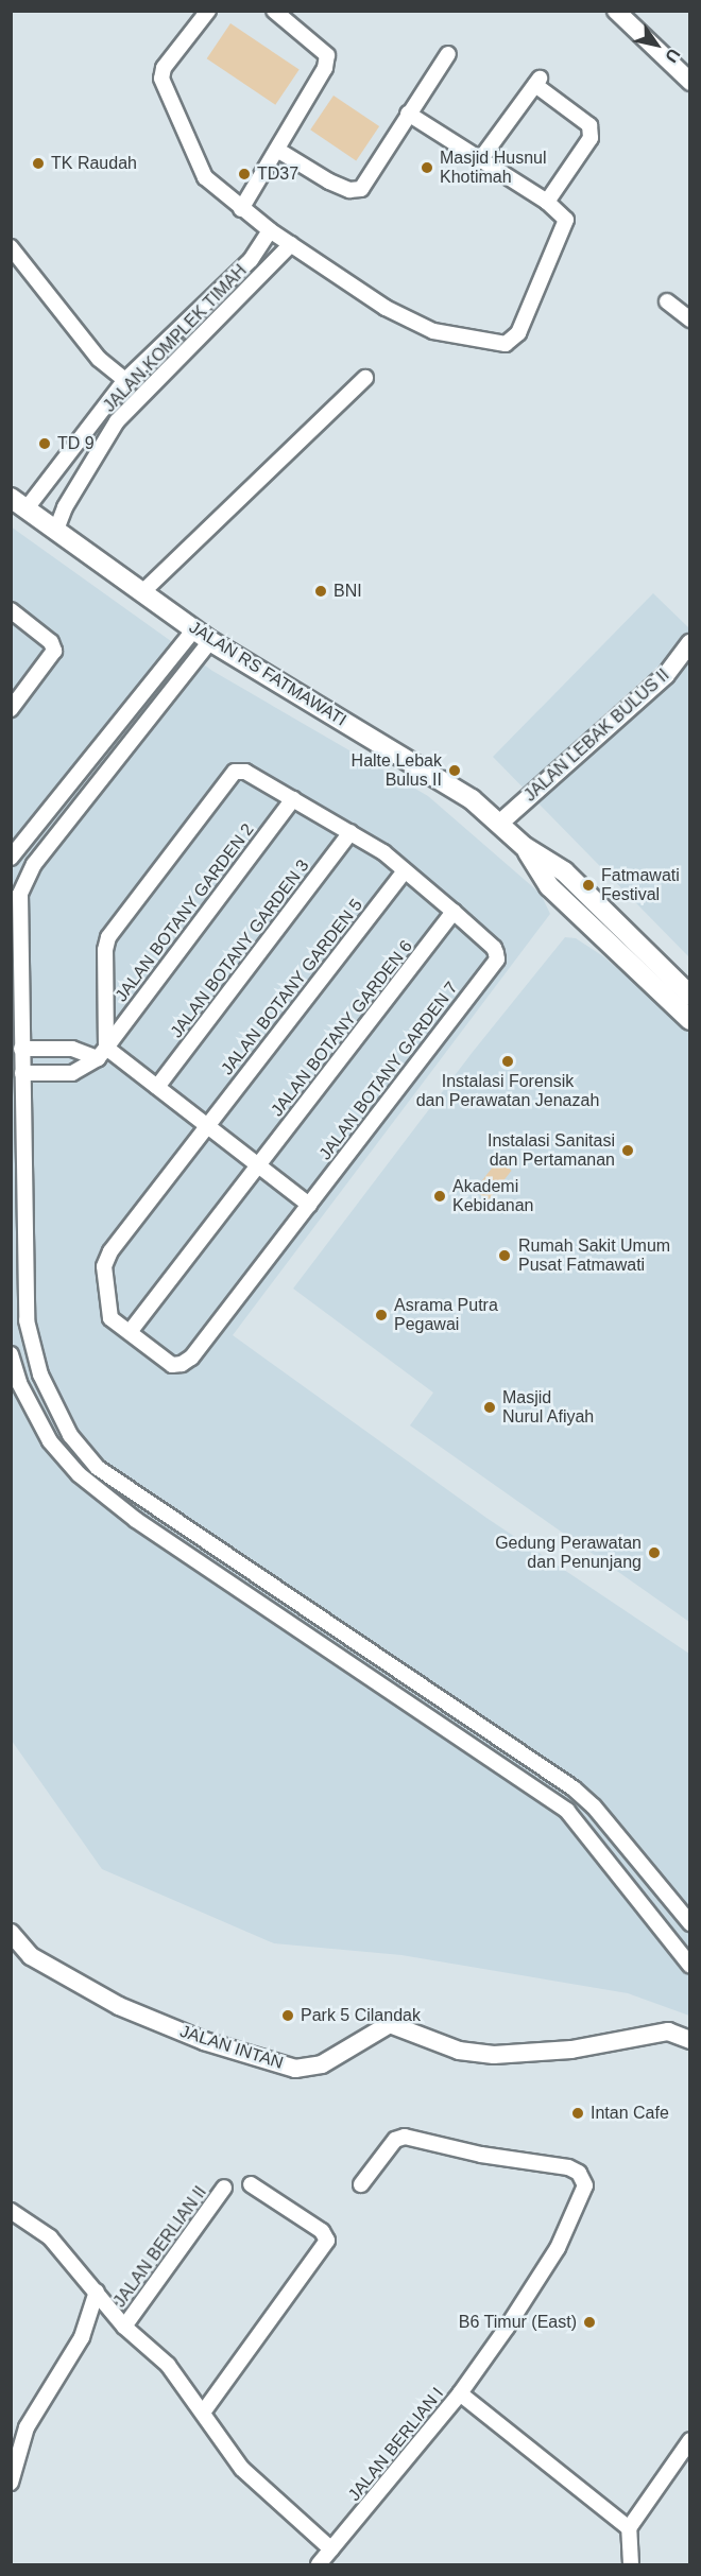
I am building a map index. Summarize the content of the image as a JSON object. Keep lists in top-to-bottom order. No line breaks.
{"streets":{"main road":["JALAN RS FATMAWATI"],"street":["JALAN KOMPLEK TIMAH","JALAN LEBAK BULUS II","JALAN BOTANY GARDEN 2","JALAN BOTANY GARDEN 3","JALAN BOTANY GARDEN 5","JALAN BOTANY GARDEN 6","JALAN BOTANY GARDEN 7","JALAN INTAN","JALAN BERLIAN II","JALAN BERLIAN I"]},"crossings":[["JALAN KOMPLEK TIMAH","JALAN RS FATMAWATI"],["JALAN RS FATMAWATI","JALAN LEBAK BULUS II"],["JALAN BOTANY GARDEN 5","JALAN BOTANY GARDEN 6"],["JALAN BOTANY GARDEN 5","JALAN BOTANY GARDEN 7"],["JALAN BOTANY GARDEN 6","JALAN BOTANY GARDEN 7"],["JALAN BERLIAN II","JALAN BERLIAN I"]],"places":["TK Raudah","Masjid Husnul Khotimah","TD37","TD 9","BNI","Halte Lebak Bulus II","Fatmawati Festival","Instalasi Forensik dan Perawatan Jenazah","Instalasi Sanitasi dan Pertamanan","Akademi Kebidanan","Rumah Sakit Umum Pusat Fatmawati","Asrama Putra Pegawai","Masjid Nurul Afiyah","Gedung Perawatan dan Penunjang","Park 5 Cilandak","Intan Cafe","B6 Timur (East)"],"north":"bottom right"}
